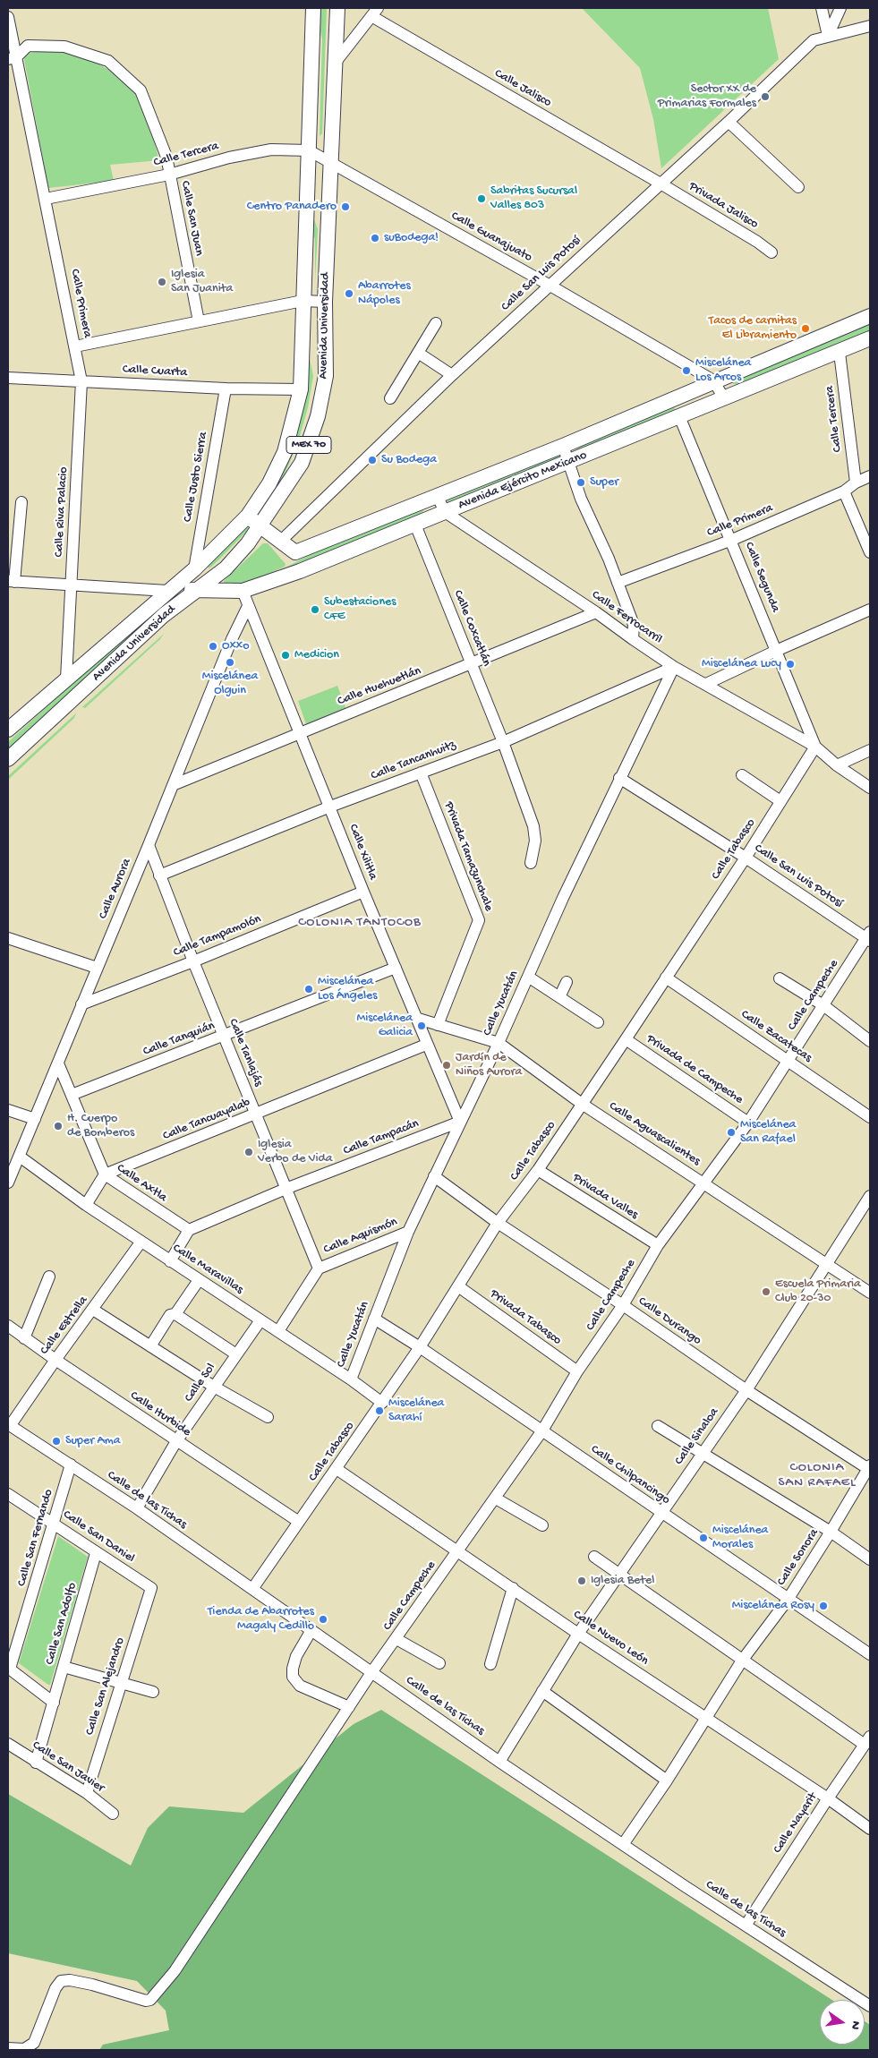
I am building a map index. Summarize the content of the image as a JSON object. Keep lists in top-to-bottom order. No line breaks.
{"streets":{"main road":["Avenida Universidad","MEX 70","Avenida Ejército Mexicano"],"street":["Calle Jalisco","Calle Tercera","Privada Jalisco","Calle San Juan","Calle Guanajuato","Calle San Luis Potosí","Calle Primera","Calle Cuarta","Calle Justo Sierra","Calle Riva Palacio","Calle Segunda","Calle Ferrocarril","Calle Coxcatlán","Calle Huehuetlán","Calle Tancanhuitz","Calle Tabasco","Calle Xilitla","Privada Tamazunchale","Calle Aurora","Calle Tampamolón","Calle Campeche","Calle Yucatán","Calle Zacatecas","Calle Tanquián","Calle Tanlajás","Privada de Campeche","Calle Tancuayalab","Calle Aguascalientes","Calle Tampacán","Calle Axtla","Privada Valles","Calle Aquismón","Calle Maravillas","Privada Tabasco","Calle Durango","Calle Estrella","Calle Sol","Calle Iturbide","Calle Sinaloa","Calle Chilpancingo","Calle de las Tichas","Calle San Daniel","Calle San Fernando","Calle Sonora","Calle San Adolfo","Calle Nuevo León","Calle San Alejandro","Calle San Javier","Calle Nayarit"]},"crossings":[["Calle Jalisco","Privada Jalisco"],["Calle Jalisco","Calle San Luis Potosí"],["Calle Tercera","Calle San Juan"],["Calle Tercera","Calle Guanajuato"],["Calle Tercera","Calle Primera"],["Calle Tercera","Avenida Universidad"],["Calle Tercera","Avenida Ejército Mexicano"],["Privada Jalisco","Calle San Luis Potosí"],["Calle San Juan","Calle Primera"],["Calle Guanajuato","Calle San Luis Potosí"],["Calle Guanajuato","Avenida Universidad"],["Calle Guanajuato","Avenida Ejército Mexicano"],["Calle San Luis Potosí","Avenida Ejército Mexicano"],["Calle San Luis Potosí","Calle Tabasco"],["Calle San Luis Potosí","Calle Campeche"],["Calle San Luis Potosí","Calle Yucatán"],["Calle Primera","Avenida Universidad"],["Calle Primera","Calle Riva Palacio"],["Calle Primera","Calle Segunda"],["Avenida Universidad","Calle Cuarta"],["Avenida Universidad","Calle Justo Sierra"],["Avenida Universidad","Avenida Ejército Mexicano"],["Avenida Universidad","Calle Riva Palacio"],["Calle Cuarta","Calle Justo Sierra"],["Calle Cuarta","Calle Riva Palacio"],["Avenida Ejército Mexicano","Calle Segunda"],["Avenida Ejército Mexicano","Calle Ferrocarril"],["Avenida Ejército Mexicano","Calle Coxcatlán"],["Avenida Ejército Mexicano","Calle Xilitla"],["Calle Segunda","Calle Ferrocarril"],["Calle Segunda","Calle Tabasco"],["Calle Ferrocarril","Calle Huehuetlán"],["Calle Ferrocarril","Calle Tancanhuitz"],["Calle Ferrocarril","Calle Tabasco"],["Calle Ferrocarril","Calle Yucatán"],["Calle Coxcatlán","Calle Huehuetlán"],["Calle Coxcatlán","Calle Tancanhuitz"],["Calle Huehuetlán","Calle Xilitla"],["Calle Huehuetlán","Calle Aurora"],["Calle Tancanhuitz","Calle Xilitla"],["Calle Tancanhuitz","Privada Tamazunchale"],["Calle Tancanhuitz","Calle Yucatán"],["Calle Tancanhuitz","Calle Tanlajás"],["Calle Tabasco","Calle Zacatecas"],["Calle Tabasco","Privada de Campeche"],["Calle Tabasco","Calle Aguascalientes"],["Calle Tabasco","Privada Valles"],["Calle Tabasco","Calle Maravillas"],["Calle Tabasco","Privada Tabasco"],["Calle Tabasco","Calle Durango"],["Calle Tabasco","Calle Iturbide"],["Calle Tabasco","Calle Chilpancingo"],["Calle Tabasco","Calle de las Tichas"],["Calle Tabasco","Calle Nuevo León"],["Calle Xilitla","Calle Aurora"],["Calle Xilitla","Calle Tampamolón"],["Calle Xilitla","Calle Yucatán"],["Calle Xilitla","Calle Tanquián"],["Calle Xilitla","Calle Tancuayalab"],["Calle Xilitla","Calle Aguascalientes"],["Calle Xilitla","Calle Tampacán"],["Privada Tamazunchale","Calle Aguascalientes"],["Calle Aurora","Calle Tampamolón"],["Calle Aurora","Calle Tanlajás"],["Calle Aurora","Calle Axtla"],["Calle Aurora","Calle Maravillas"],["Calle Tampamolón","Calle Tanlajás"],["Calle Campeche","Calle Zacatecas"],["Calle Campeche","Privada de Campeche"],["Calle Campeche","Calle Aguascalientes"],["Calle Campeche","Privada Valles"],["Calle Campeche","Privada Tabasco"],["Calle Campeche","Calle Durango"],["Calle Campeche","Calle Chilpancingo"],["Calle Campeche","Calle de las Tichas"],["Calle Campeche","Calle Nuevo León"],["Calle Yucatán","Calle Aguascalientes"],["Calle Yucatán","Calle Tampacán"],["Calle Yucatán","Calle Aquismón"],["Calle Yucatán","Calle Maravillas"],["Calle Yucatán","Calle Durango"],["Calle Yucatán","Calle Chilpancingo"],["Calle Tanquián","Calle Tanlajás"],["Calle Tanquián","Calle Axtla"],["Calle Tanlajás","Calle Tancuayalab"],["Calle Tanlajás","Calle Tampacán"],["Calle Tanlajás","Calle Aquismón"],["Calle Tancuayalab","Calle Axtla"],["Calle Aguascalientes","Calle Sinaloa"],["Calle Tampacán","Calle Axtla"],["Calle Aquismón","Calle Maravillas"],["Calle Maravillas","Calle Estrella"],["Calle Maravillas","Calle Sol"],["Calle Durango","Calle Sinaloa"],["Calle Durango","Calle Sonora"],["Calle Estrella","Calle Iturbide"],["Calle Estrella","Calle de las Tichas"],["Calle Sol","Calle Iturbide"],["Calle Sol","Calle de las Tichas"],["Calle Sinaloa","Calle Chilpancingo"],["Calle Sinaloa","Calle de las Tichas"],["Calle Sinaloa","Calle Nuevo León"],["Calle Chilpancingo","Calle Sonora"],["Calle de las Tichas","Calle San Fernando"],["Calle de las Tichas","Calle Sonora"],["Calle de las Tichas","Calle Nayarit"],["Calle San Daniel","Calle San Fernando"],["Calle San Daniel","Calle San Adolfo"],["Calle San Daniel","Calle San Alejandro"],["Calle Sonora","Calle Nuevo León"],["Calle San Adolfo","Calle San Javier"],["Calle Nuevo León","Calle Nayarit"],["Calle San Alejandro","Calle San Javier"]],"districts":["COLONIA TANTOCOB","COLONIA SAN RAFAEL"],"places":["Sector XX de Primarias Formales","Sabritas Sucursal Valles 803","Centro Panadero","suBodega!","Iglesia San Juanita","Abarrotes Nápoles","Tacos de carnitas El Libramiento","Miscelánea Los Arcos","Su Bodega","Super","Subestaciones CFE","Oxxo","Medicion","Miscelánea Olguin","Miscelánea Lucy","Miscelánea Los Ángeles","Miscelánea Galicia","Jardín de Niños Aurora","H. Cuerpo de Bomberos","Miscelánea San Rafael","Iglesia Verbo de Vida","Escuela Primaria Club 20-30","Miscelánea Sarahí","Super Ama","Miscelánea Morales","Iglesia Betel","Miscelánea Rosy","Tienda de Abarrotes Magaly Cedillo"],"north":"right"}
